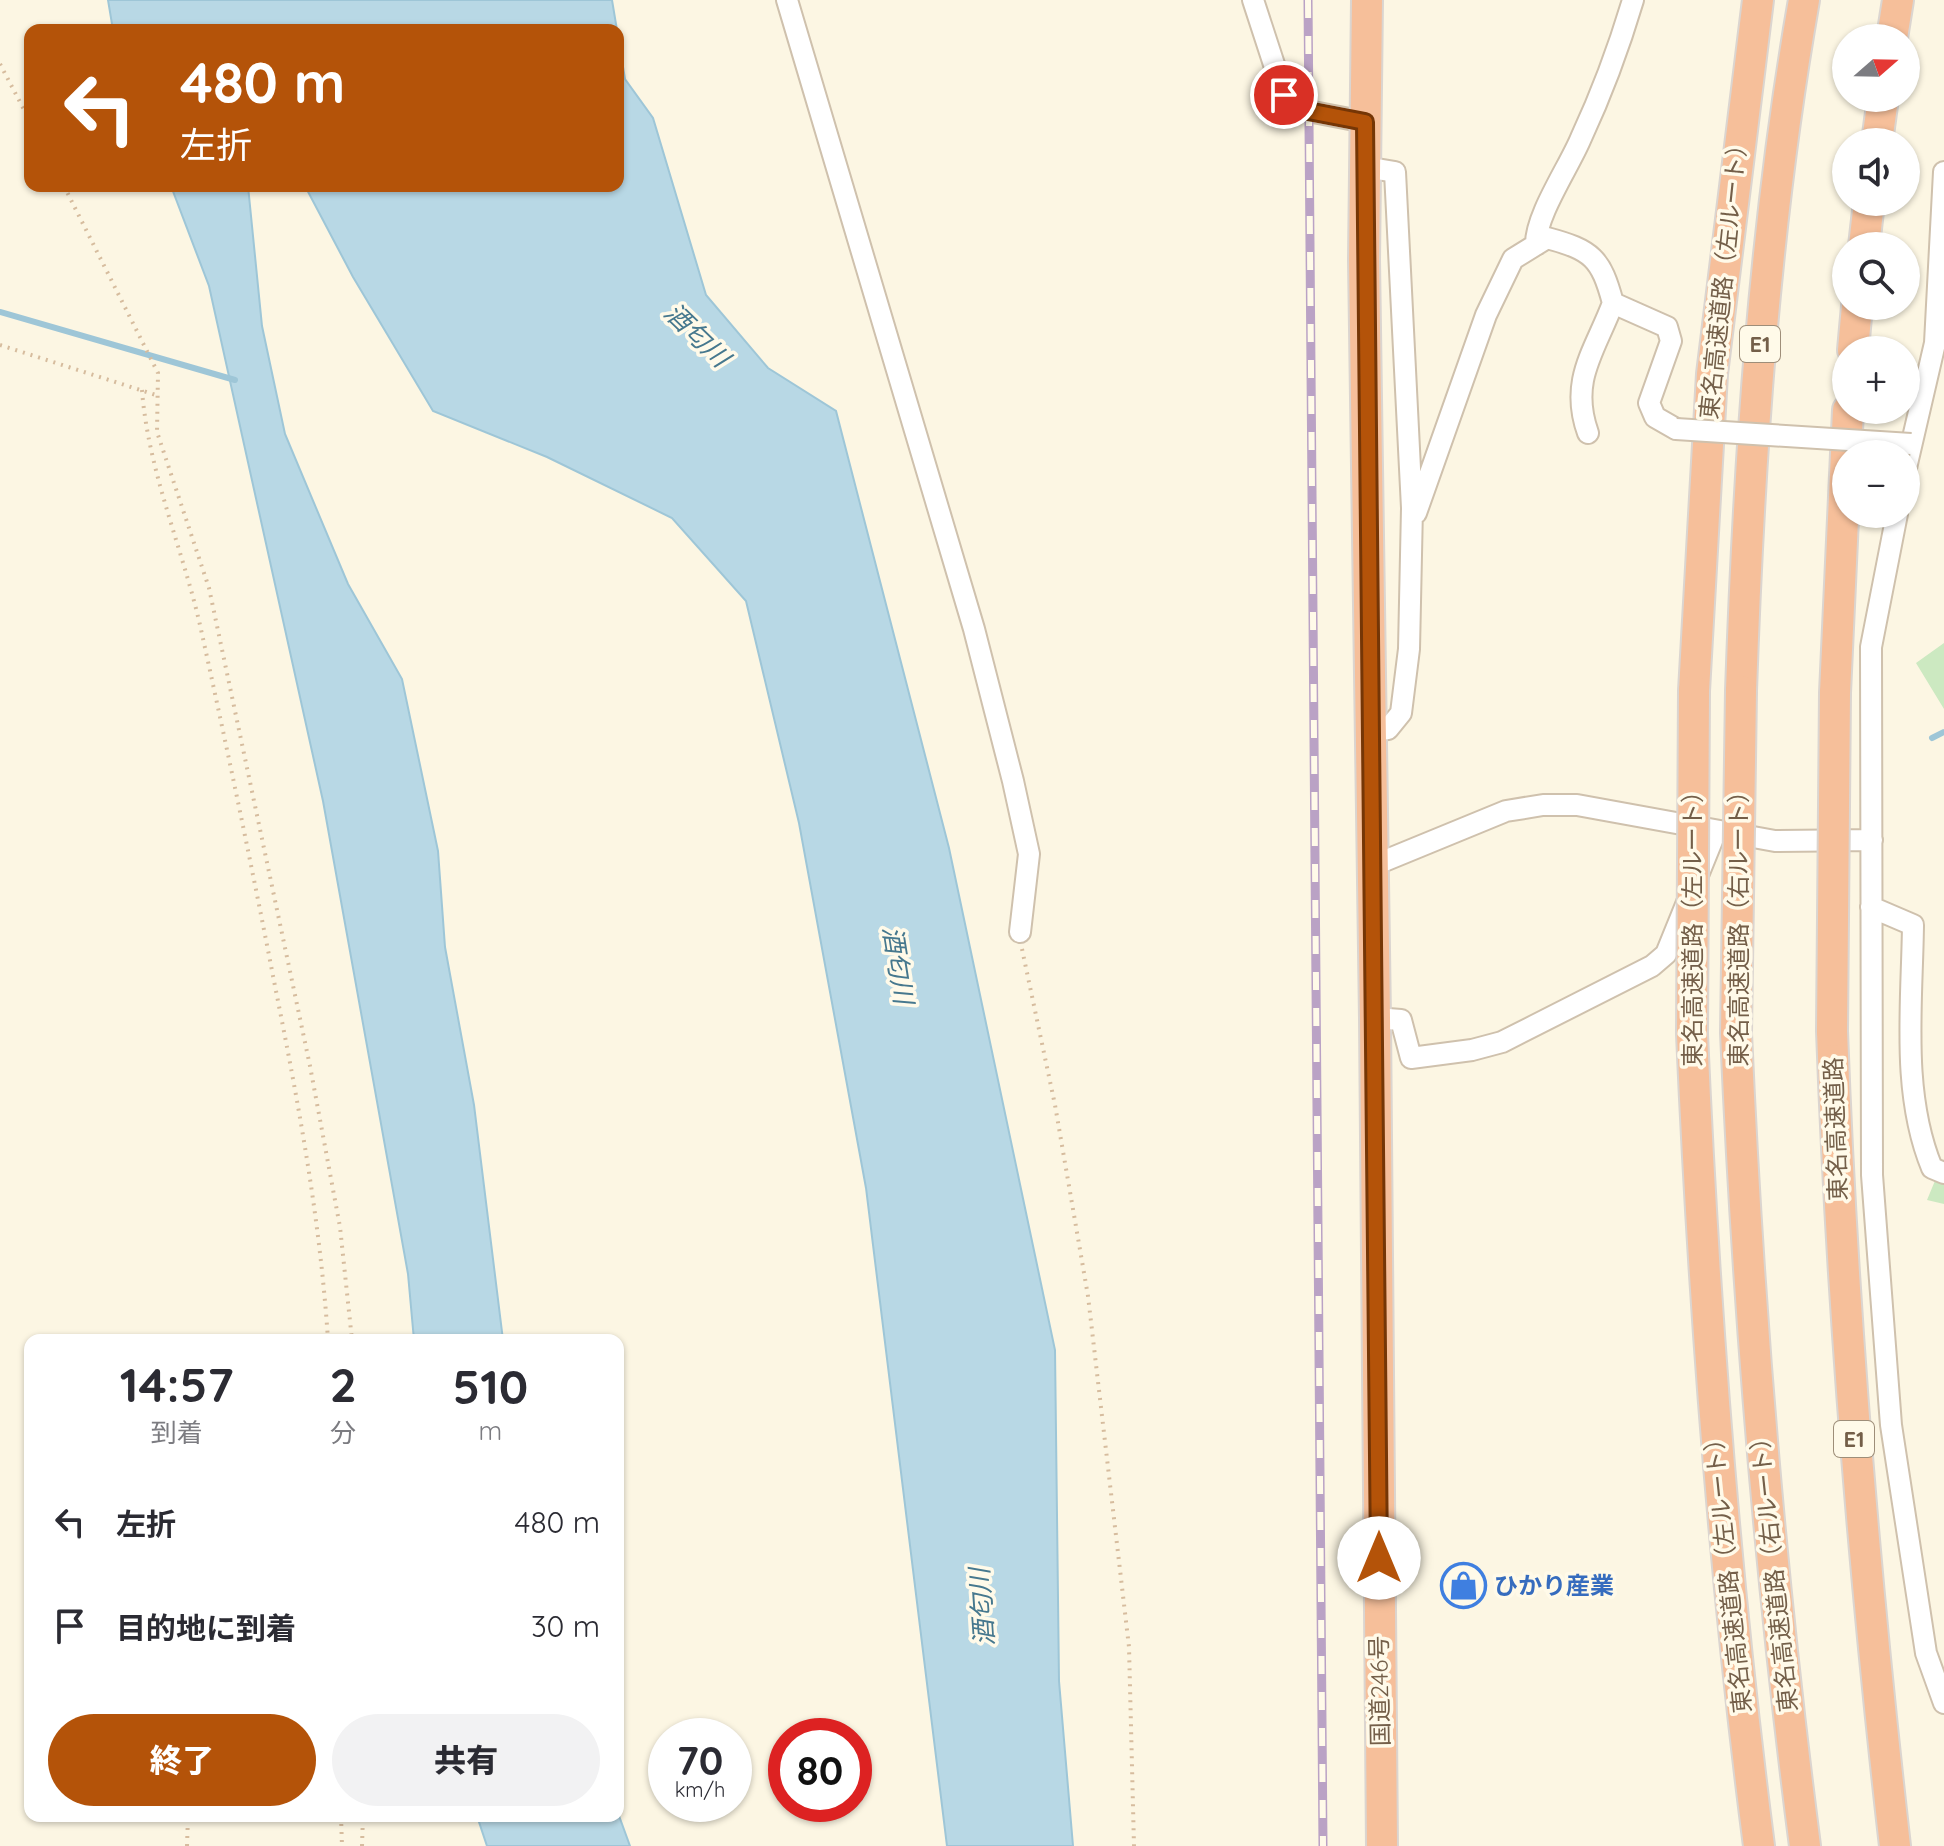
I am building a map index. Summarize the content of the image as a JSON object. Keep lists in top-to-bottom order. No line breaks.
{"streets":{"highway":["東名高速道路（左ルート）","E1","東名高速道路（右ルート）","東名高速道路","国道246号"]},"water":["酒匂川"],"places":{"shop":["ひかり産業"]},"north":"right","page":{"map_buttons":["+","−"],"turn":["480 m","左折"],"eta":["14:57","到着","2","分","510","m"],"list":[{"name":"左折","value":"480 m"},{"name":"目的地に到着","value":"30 m"}],"buttons":["終了","共有"],"speed":"70 km/h","limit":"80"}}
